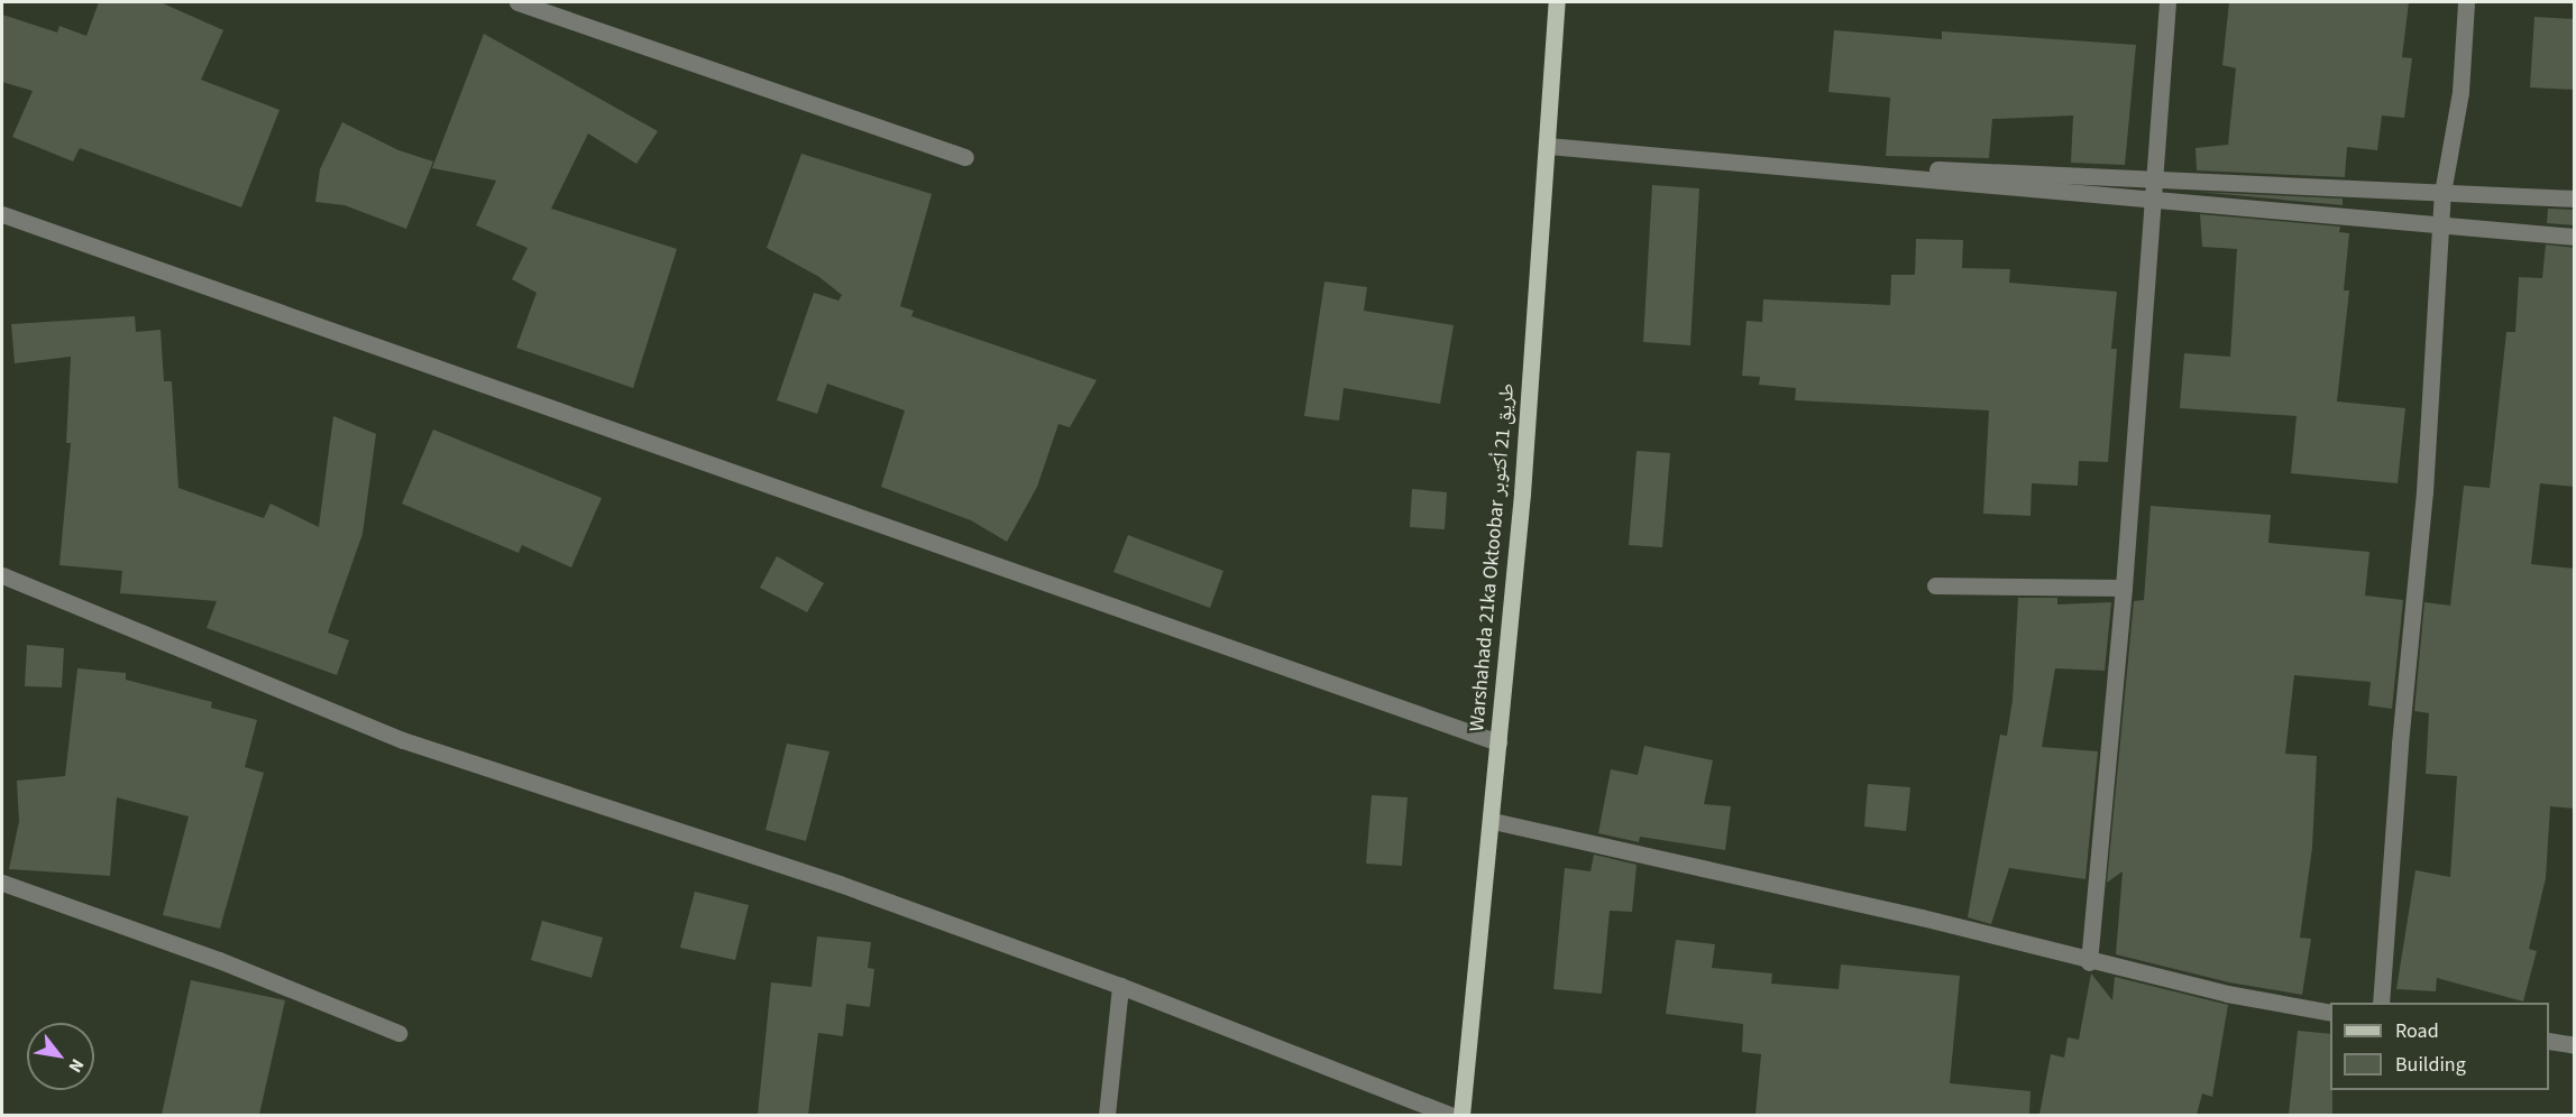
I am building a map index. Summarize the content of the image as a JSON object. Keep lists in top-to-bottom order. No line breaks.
{"streets":{"main road":["Warshahada 21ka Oktoobar طريق 21 أكتوبر"]},"legend":["Road","Building"],"north":"bottom right"}
